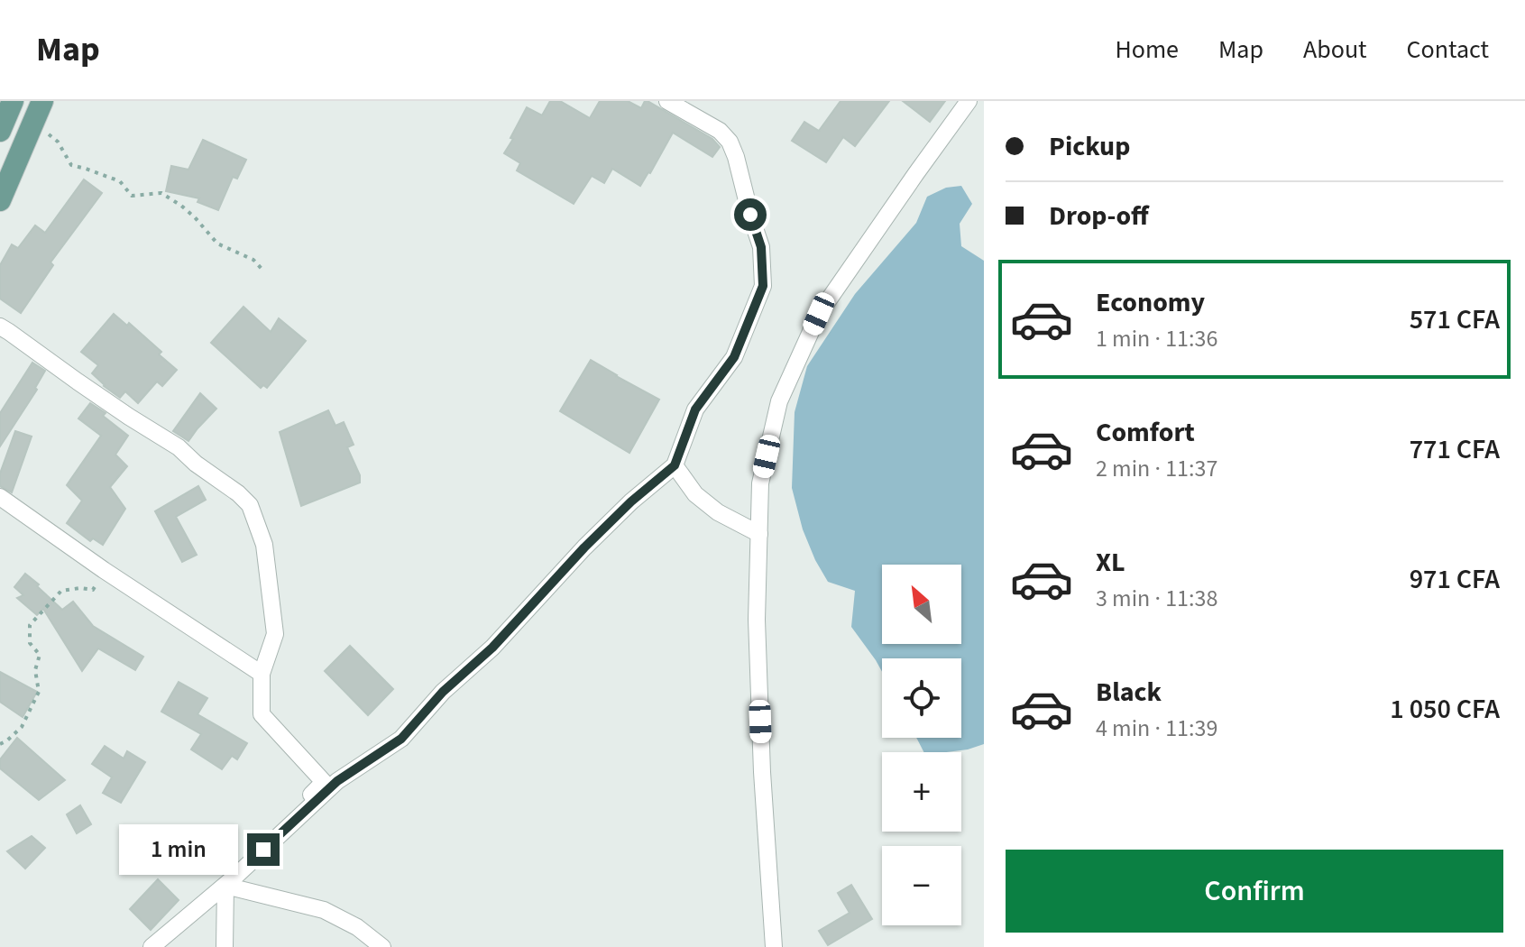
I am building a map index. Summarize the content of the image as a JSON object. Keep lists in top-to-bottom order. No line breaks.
{"north":"top left","page":{"header":"Map","nav":["Home","Map","About","Contact"],"banner":["Pickup","Drop-off"],"list":[{"name":"Economy","note":"1 min · 11:36","value":"571 CFA"},{"name":"Comfort","note":"2 min · 11:37","value":"771 CFA"},{"name":"XL","note":"3 min · 11:38","value":"971 CFA"},{"name":"Black","note":"4 min · 11:39","value":"1 050 CFA"}],"map_buttons":["+","−"],"bubble":"1 min","buttons":"Confirm"}}
